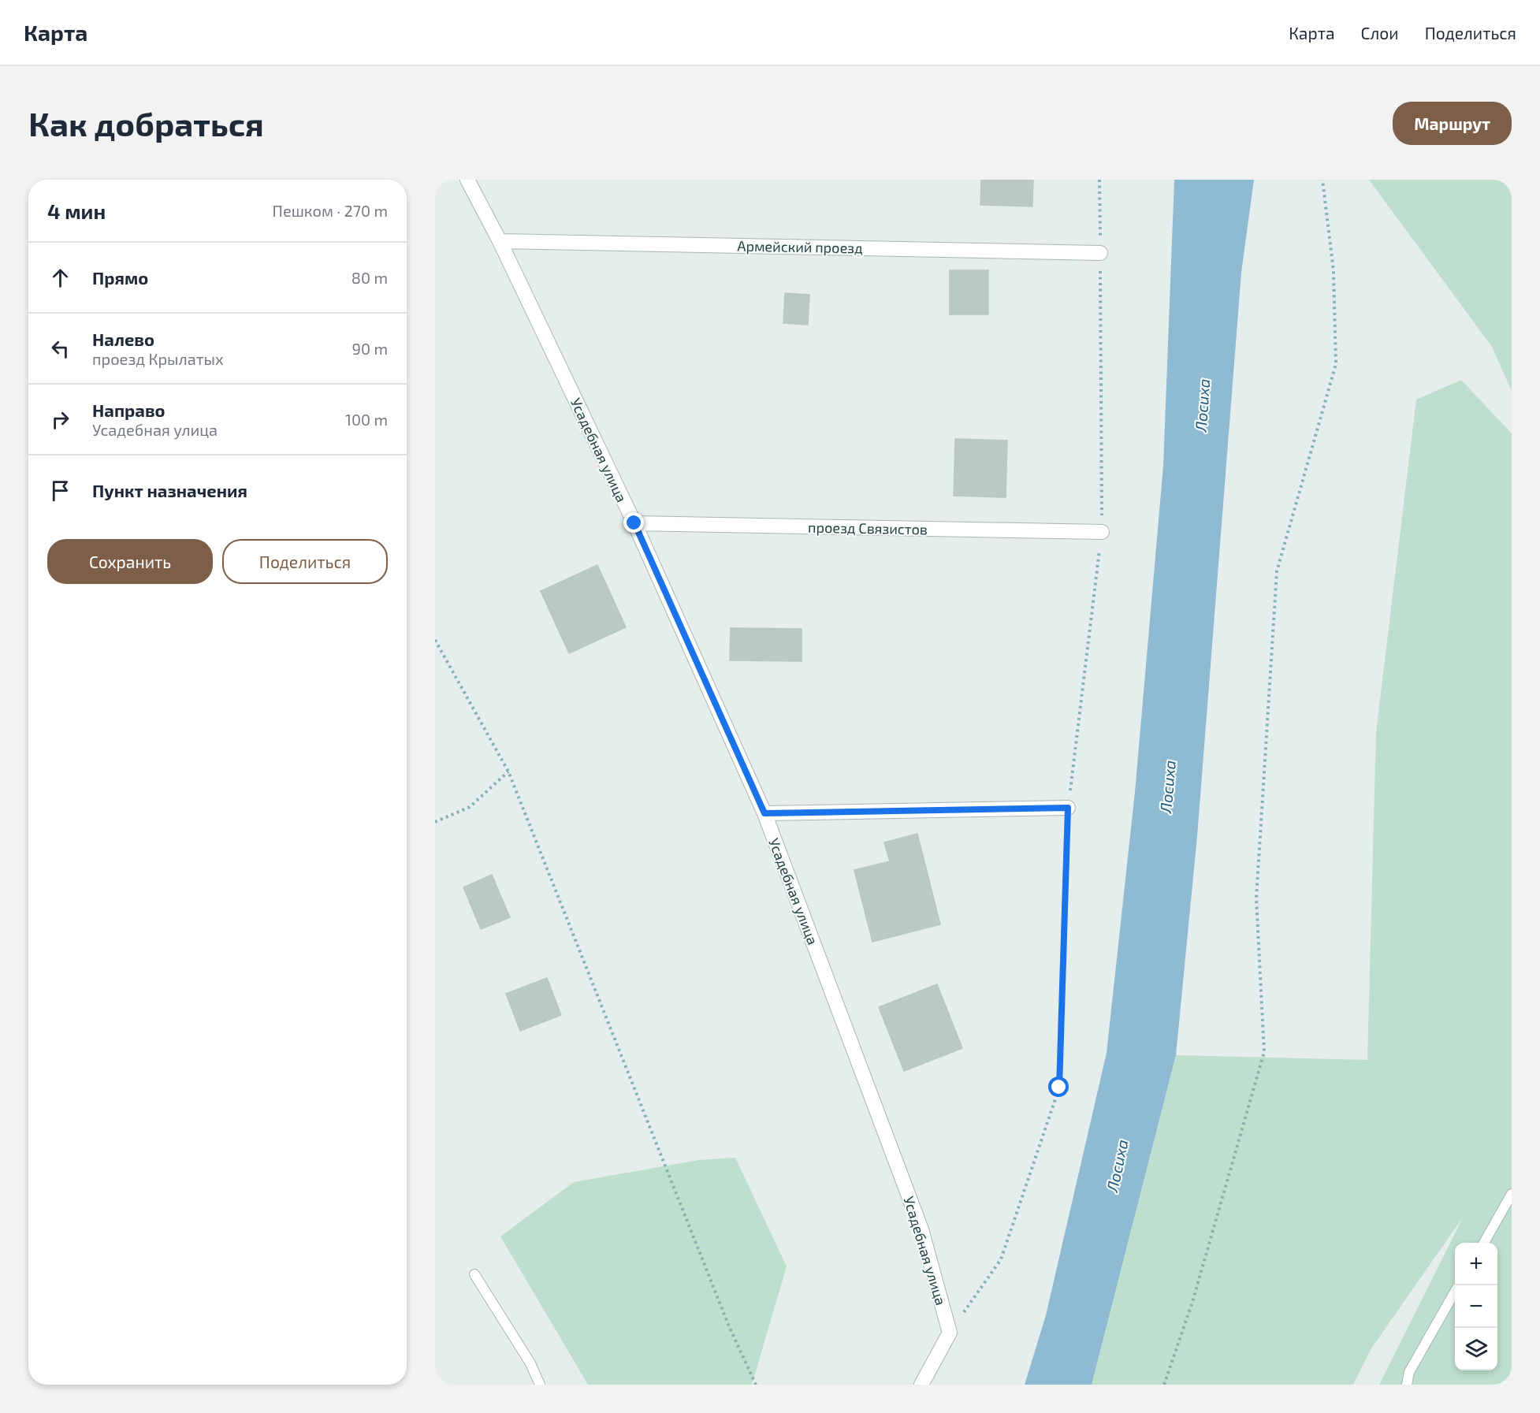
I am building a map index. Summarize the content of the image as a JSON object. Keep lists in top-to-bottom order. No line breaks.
{"streets":{"street":["Армейский проезд","Усадебная улица","проезд Связистов"]},"crossings":[["Армейский проезд","Усадебная улица"],["Усадебная улица","проезд Связистов"]],"water":["Лосиха"],"page":{"header":"Карта","nav":["Карта","Слои","Поделиться"],"buttons":["Маршрут",["Сохранить","Поделиться"]],"title":"Как добраться","heading":["4 мин","Пешком · 270 m"],"list":[["Прямо","80 m"],["Налево","проезд Крылатых","90 m"],["Направо","Усадебная улица","100 m"],"Пункт назначения"],"map_buttons":["+","−"]}}
